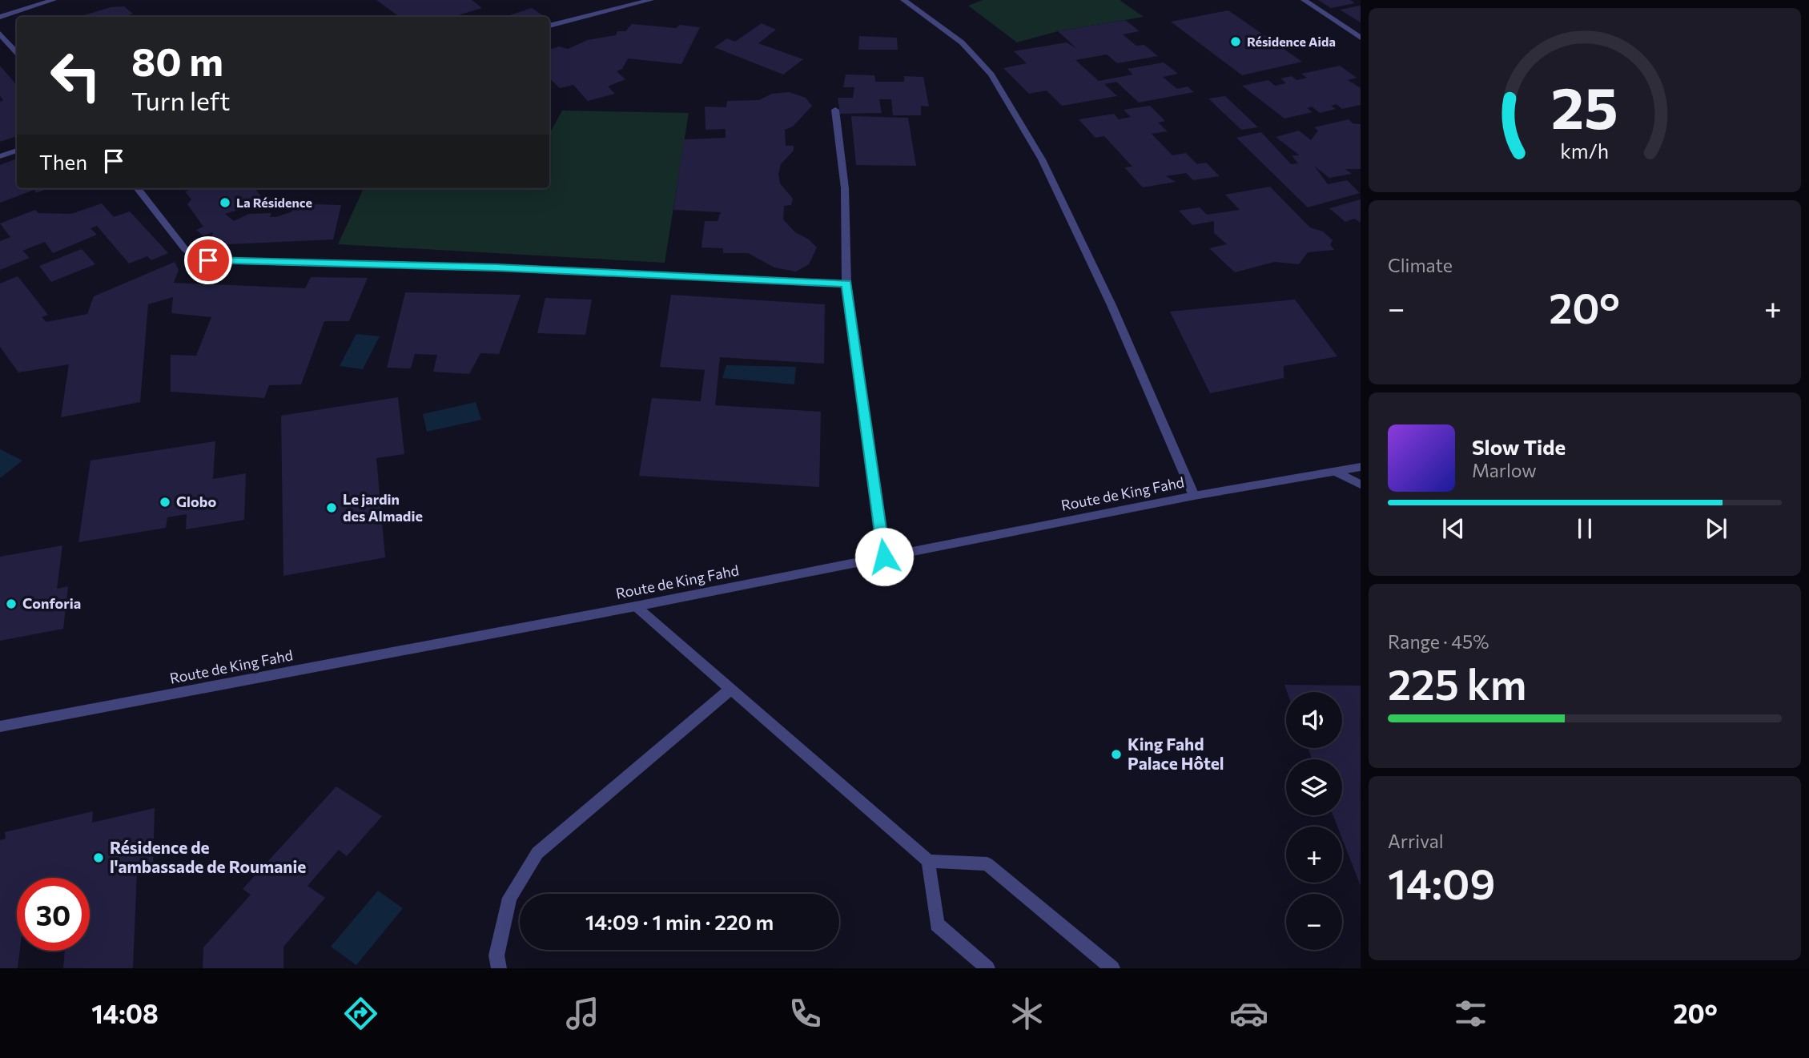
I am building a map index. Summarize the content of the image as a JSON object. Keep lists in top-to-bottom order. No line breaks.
{"streets":{"street":["Route de King Fahd"]},"places":["Résidence Aida","La Résidence","Globo","Le jardin des Almadie","Conforia","King Fahd Palace Hôtel","Résidence de l'ambassade de Roumanie"],"page":{"turn":["80 m","Turn left"],"then":"Then","tile":["Climate",["Range · 45%","225 km"],["Arrival","14:09"]],"heat":["−","20°","+"],"song":["Slow Tide","Marlow"],"map_buttons":["+","−"],"limit":"30","trip":"14:09 · 1 min · 220 m","tabs":["14:08","20°"],"gauge":["25","km/h"]}}
